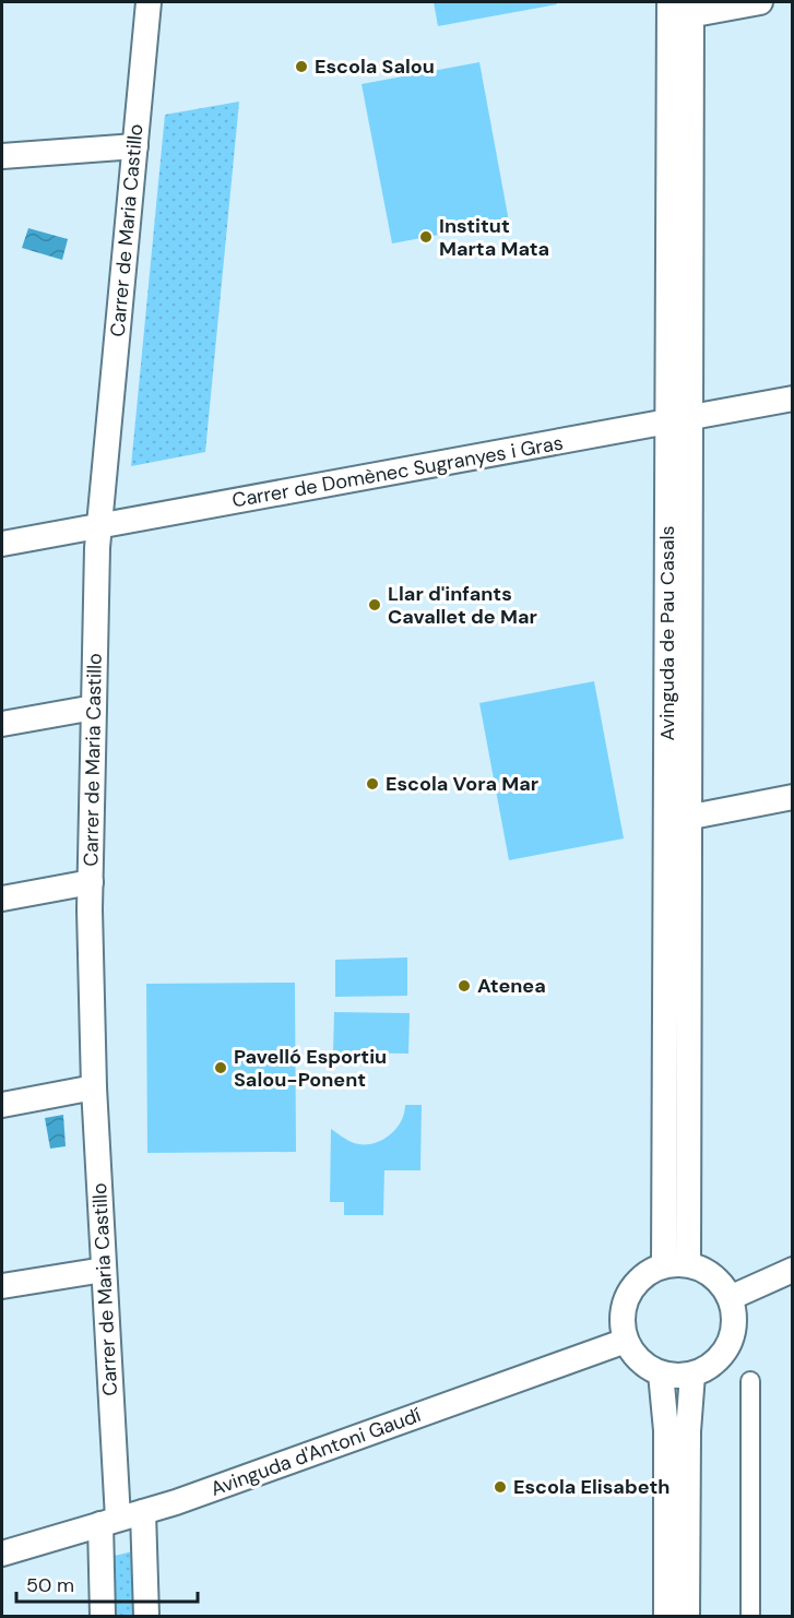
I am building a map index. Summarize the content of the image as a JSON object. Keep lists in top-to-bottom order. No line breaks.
{"streets":{"street":["Carrer de Maria Castillo","Carrer de Domènec Sugranyes i Gras","Avinguda de Pau Casals","Avinguda d'Antoni Gaudí"]},"crossings":[["Carrer de Maria Castillo","Carrer de Domènec Sugranyes i Gras"],["Carrer de Maria Castillo","Avinguda d'Antoni Gaudí"],["Carrer de Domènec Sugranyes i Gras","Avinguda de Pau Casals"],["Avinguda de Pau Casals","Avinguda d'Antoni Gaudí"]],"places":["Escola Salou","Institut Marta Mata","Llar d'infants Cavallet de Mar","Escola Vora Mar","Atenea","Pavelló Esportiu Salou-Ponent","Escola Elisabeth"],"scale_bar":"50 m"}
